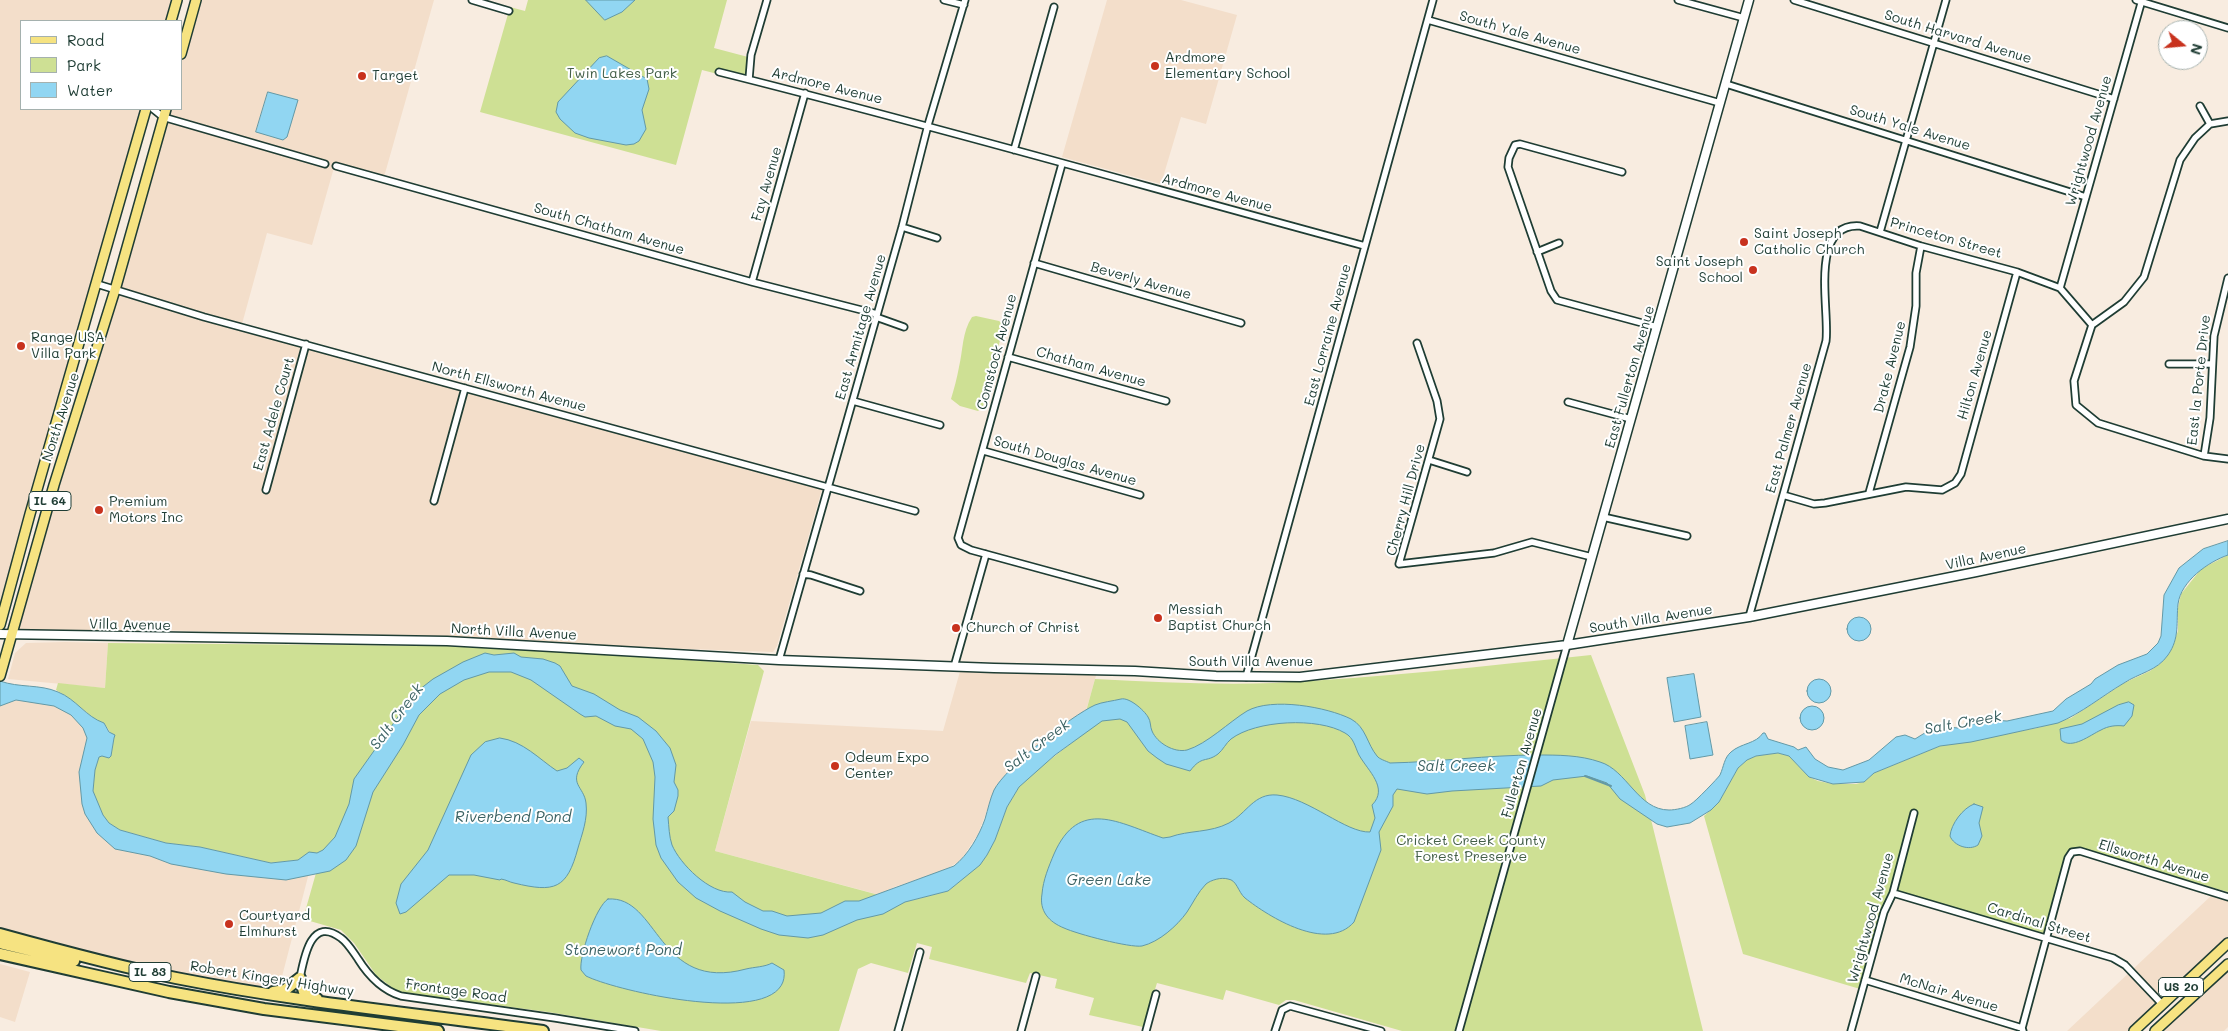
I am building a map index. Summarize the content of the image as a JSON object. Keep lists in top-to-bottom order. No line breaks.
{"streets":{"highway":["IL 83","Robert Kingery Highway"],"main road":["East Fullerton Avenue","North Avenue","IL 64","Villa Avenue","South Villa Avenue","North Villa Avenue","US 20"],"street":["South Yale Avenue","South Harvard Avenue","Ardmore Avenue","Wrightwood Avenue","Fay Avenue","South Chatham Avenue","Princeton Street","Beverly Avenue","East Armitage Avenue","East Lorraine Avenue","Comstock Avenue","Chatham Avenue","Drake Avenue","Hilton Avenue","East la Porte Drive","North Ellsworth Avenue","East Adele Court","East Palmer Avenue","South Douglas Avenue","Cherry Hill Drive","Fullerton Avenue","Ellsworth Avenue","Cardinal Street","Frontage Road","McNair Avenue"]},"crossings":[["South Yale Avenue","Wrightwood Avenue"],["South Yale Avenue","East Lorraine Avenue"],["South Yale Avenue","East Fullerton Avenue"],["South Harvard Avenue","Wrightwood Avenue"],["Ardmore Avenue","Fay Avenue"],["Ardmore Avenue","East Armitage Avenue"],["Ardmore Avenue","East Lorraine Avenue"],["Ardmore Avenue","Comstock Avenue"],["Wrightwood Avenue","Princeton Street"],["Wrightwood Avenue","Cardinal Street"],["Wrightwood Avenue","McNair Avenue"],["Fay Avenue","South Chatham Avenue"],["South Chatham Avenue","East Armitage Avenue"],["Princeton Street","Drake Avenue"],["Princeton Street","Hilton Avenue"],["Princeton Street","East Palmer Avenue"],["Beverly Avenue","Comstock Avenue"],["East Armitage Avenue","North Ellsworth Avenue"],["East Armitage Avenue","South Villa Avenue"],["East Armitage Avenue","North Villa Avenue"],["East Lorraine Avenue","South Villa Avenue"],["Comstock Avenue","Chatham Avenue"],["Comstock Avenue","South Douglas Avenue"],["Drake Avenue","Hilton Avenue"],["East Fullerton Avenue","Cherry Hill Drive"],["East Fullerton Avenue","South Villa Avenue"],["East Fullerton Avenue","Fullerton Avenue"],["North Ellsworth Avenue","East Adele Court"],["North Ellsworth Avenue","North Avenue"],["North Ellsworth Avenue","IL 64"],["North Avenue","Villa Avenue"],["East Palmer Avenue","Villa Avenue"],["East Palmer Avenue","South Villa Avenue"],["Villa Avenue","South Villa Avenue"],["Villa Avenue","North Villa Avenue"],["South Villa Avenue","North Villa Avenue"],["South Villa Avenue","Fullerton Avenue"],["Ellsworth Avenue","Cardinal Street"],["Cardinal Street","US 20"]],"water":["Salt Creek","Riverbend Pond","Green Lake","Stonewort Pond"],"parks":["Twin Lakes Park","Cricket Creek County Forest Preserve"],"places":["Ardmore Elementary School","Target","Saint Joseph Catholic Church","Saint Joseph School","Range USA Villa Park","Premium Motors Inc","Messiah Baptist Church","Church of Christ","Odeum Expo Center","Courtyard Elmhurst"],"legend":["Road","Park","Water"],"north":"right"}
